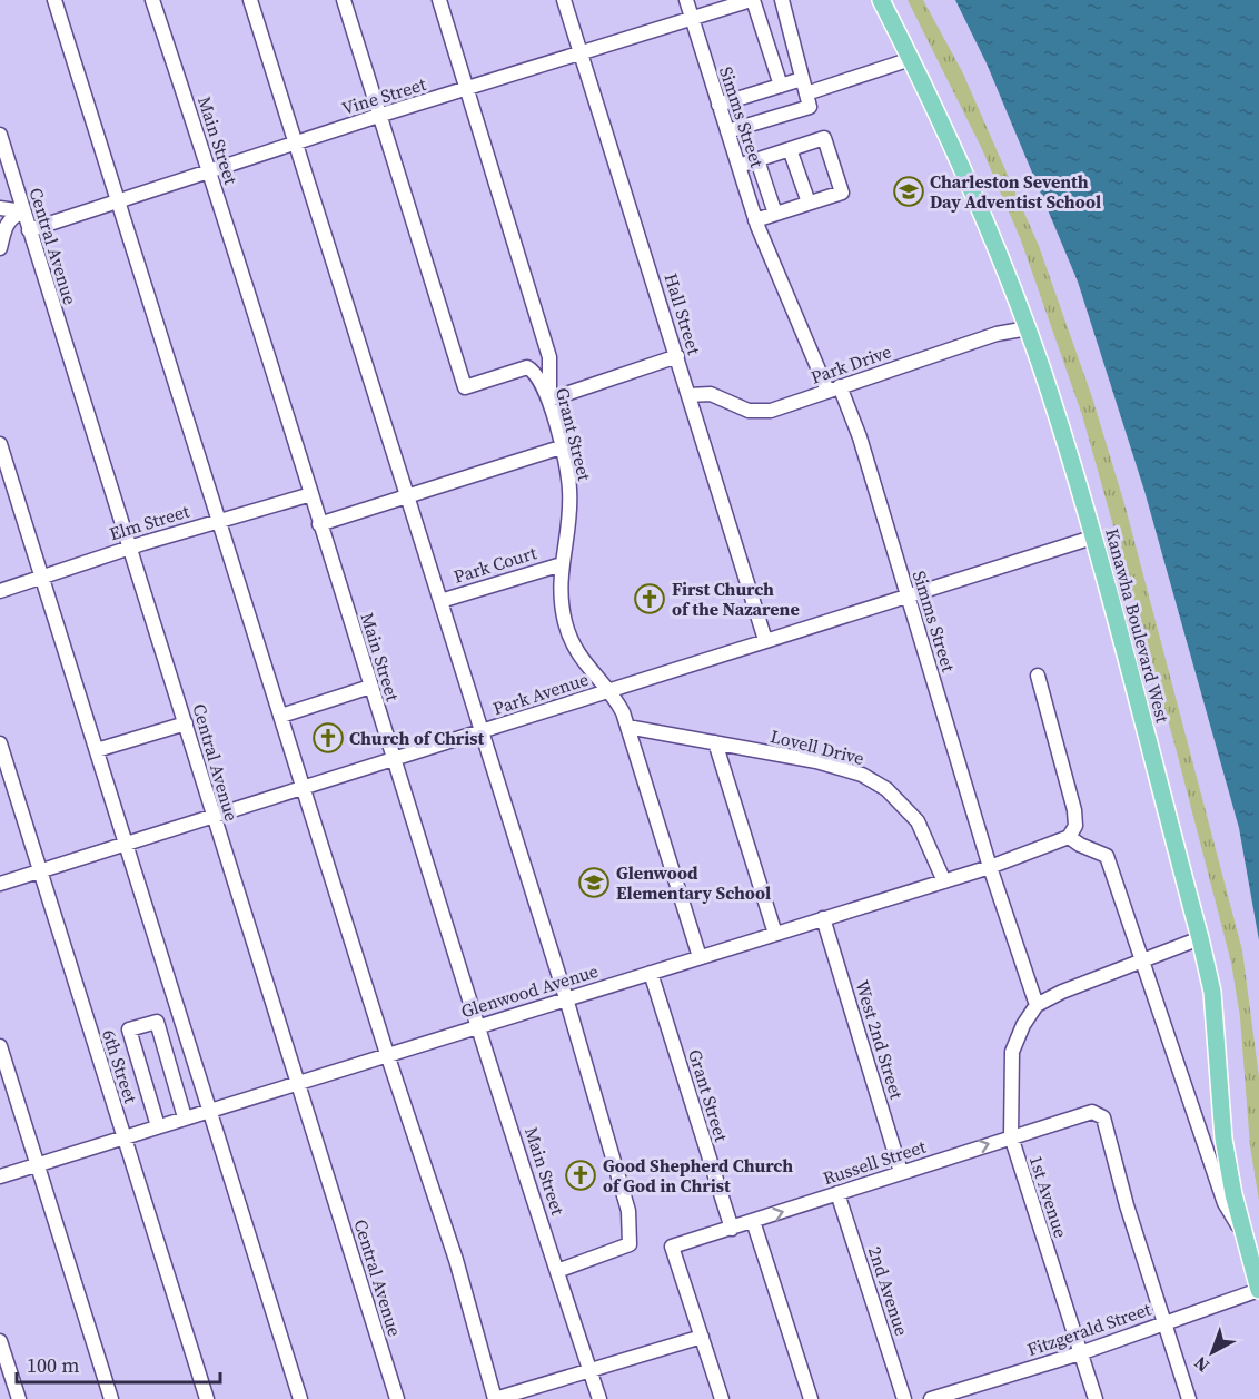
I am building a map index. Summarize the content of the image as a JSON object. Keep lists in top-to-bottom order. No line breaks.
{"streets":{"main road":["Kanawha Boulevard West"],"street":["Vine Street","Simms Street","Main Street","Central Avenue","Hall Street","Park Drive","Grant Street","Elm Street","Park Court","Park Avenue","Lovell Drive","Glenwood Avenue","West 2nd Street","6th Street","Russell Street","1st Avenue","2nd Avenue","Fitzgerald Street"]},"crossings":[["Vine Street","Simms Street"],["Vine Street","Main Street"],["Vine Street","Central Avenue"],["Vine Street","Hall Street"],["Vine Street","Grant Street"],["Simms Street","Park Drive"],["Simms Street","Park Avenue"],["Simms Street","Glenwood Avenue"],["Main Street","Elm Street"],["Main Street","Park Avenue"],["Main Street","Glenwood Avenue"],["Central Avenue","Elm Street"],["Central Avenue","Park Avenue"],["Central Avenue","Glenwood Avenue"],["Hall Street","Park Drive"],["Hall Street","Park Avenue"],["Park Drive","Kanawha Boulevard West"],["Grant Street","Park Court"],["Grant Street","Park Avenue"],["Grant Street","Lovell Drive"],["Grant Street","Glenwood Avenue"],["Grant Street","Russell Street"],["Kanawha Boulevard West","Park Avenue"],["Kanawha Boulevard West","Fitzgerald Street"],["Park Avenue","6th Street"],["Lovell Drive","Glenwood Avenue"],["Glenwood Avenue","West 2nd Street"],["Glenwood Avenue","6th Street"],["West 2nd Street","Russell Street"],["Russell Street","1st Avenue"],["Russell Street","2nd Avenue"],["Russell Street","Fitzgerald Street"],["1st Avenue","Fitzgerald Street"]],"places":{"school or university":["Charleston Seventh Day Adventist School","Glenwood Elementary School"],"church":["First Church of the Nazarene","Church of Christ","Good Shepherd Church of God in Christ"]},"scale_bar":"100 m","north":"bottom left"}
